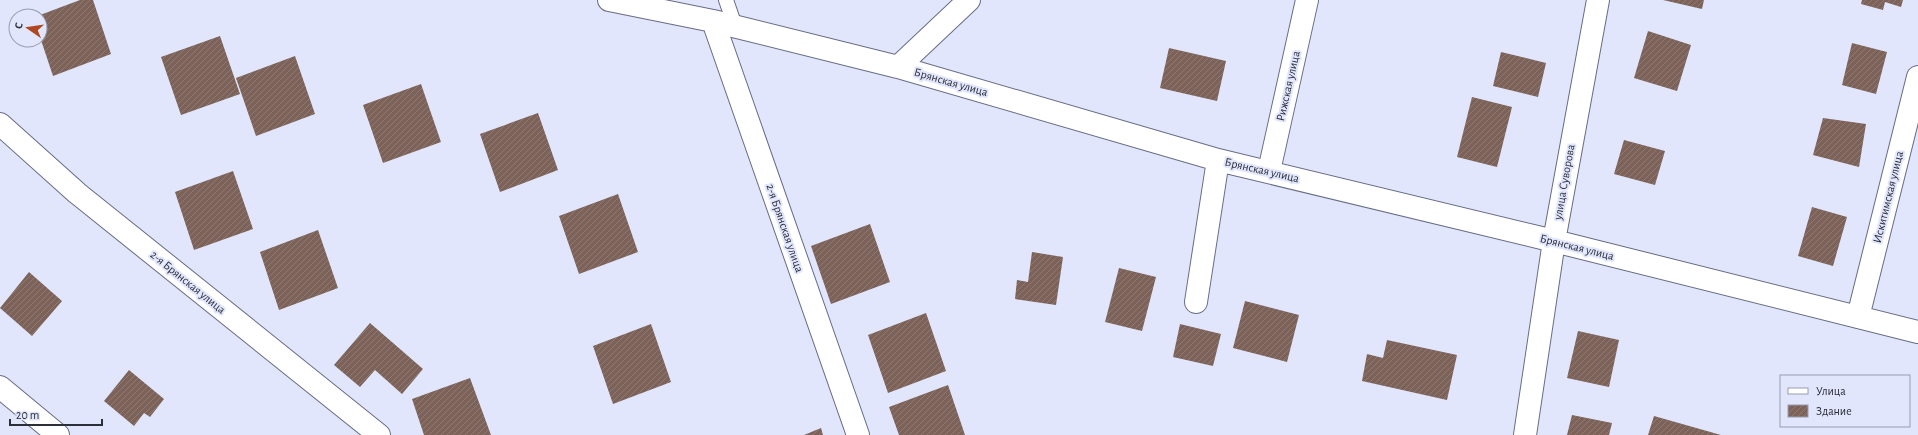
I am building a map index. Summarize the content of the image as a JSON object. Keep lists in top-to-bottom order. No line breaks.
{"streets":{"street":["Брянская улица","Рижская улица","улица Суворова","Искитимская улица","2-я Брянская улица"]},"crossings":[["Брянская улица","Рижская улица"],["Брянская улица","улица Суворова"],["Брянская улица","Искитимская улица"],["Брянская улица","2-я Брянская улица"]],"legend":["Улица","Здание"],"scale_bar":"20 m","north":"left"}
